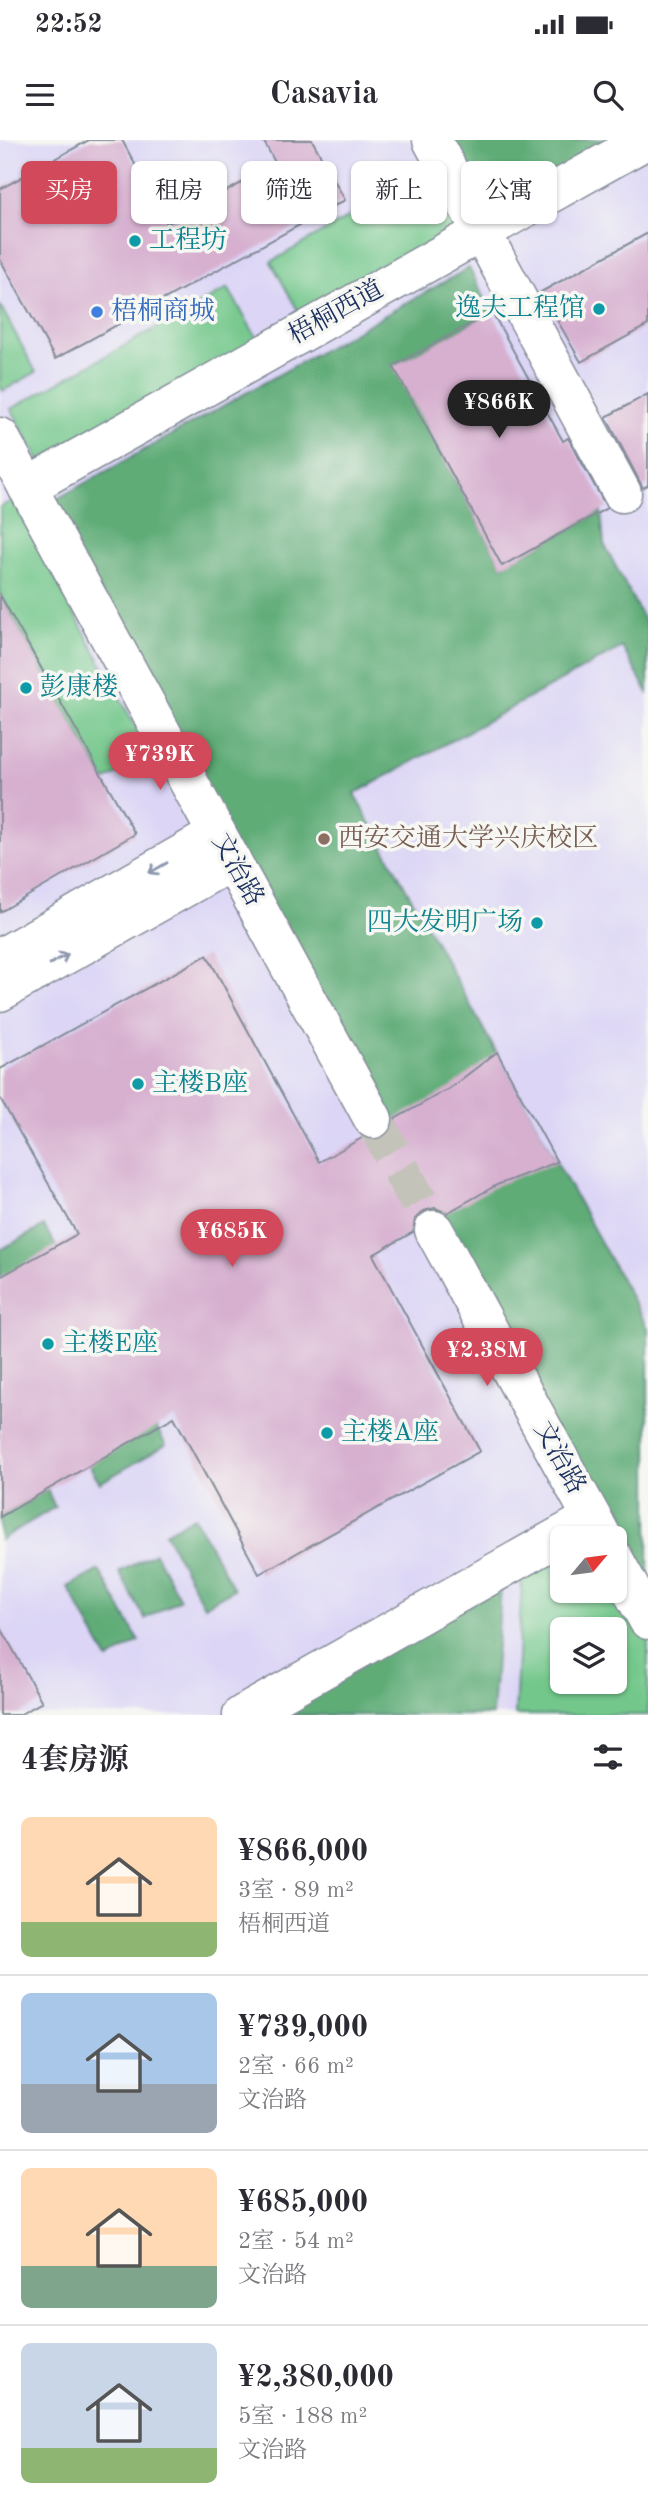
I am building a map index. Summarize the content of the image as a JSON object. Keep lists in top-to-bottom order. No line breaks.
{"streets":{"street":["梧桐西道","文治路"]},"crossings":[["梧桐西道","文治路"]],"places":["工程坊","逸夫工程馆","梧桐商城","彭康楼","西安交通大学兴庆校区","四大发明广场","主楼B座","主楼E座","主楼A座"],"north":"top right","page":{"status":"22:52","header":"Casavia","chip":["买房","租房","筛选","新上","公寓"],"price":["¥866K","¥739K","¥685K","¥2.38M"],"heading":"4套房源","list":[{"name":"¥866,000","note":"3室 · 89 m² · 梧桐西道"},{"name":"¥739,000","note":"2室 · 66 m² · 文治路"},{"name":"¥685,000","note":"2室 · 54 m² · 文治路"},{"name":"¥2,380,000","note":"5室 · 188 m² · 文治路"}]}}
